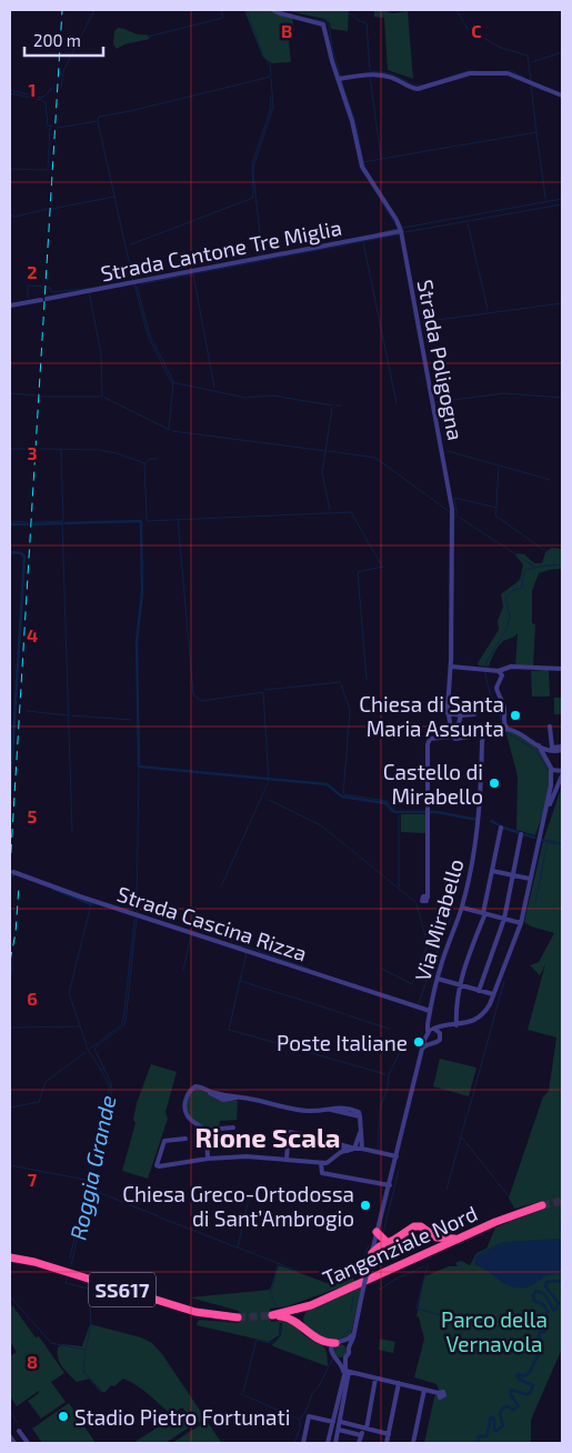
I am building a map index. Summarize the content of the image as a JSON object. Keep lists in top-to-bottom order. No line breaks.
{"streets":{"highway":["Tangenziale Nord","SS617"],"street":["Strada Cantone Tre Miglia","Strada Poligogna","Via Mirabello","Strada Cascina Rizza"]},"crossings":[["Strada Cantone Tre Miglia","Strada Poligogna"],["Via Mirabello","Strada Cascina Rizza"]],"districts":["Rione Scala"],"water":["Roggia Grande"],"parks":["Parco della Vernavola"],"places":["Chiesa di Santa Maria Assunta","Castello di Mirabello","Poste Italiane","Chiesa Greco-Ortodossa di Sant’Ambrogio","Stadio Pietro Fortunati"],"scale_bar":"200 m","grid":{"columns":["B","C"],"rows":["1","2","3","4","5","6","7","8"]}}
